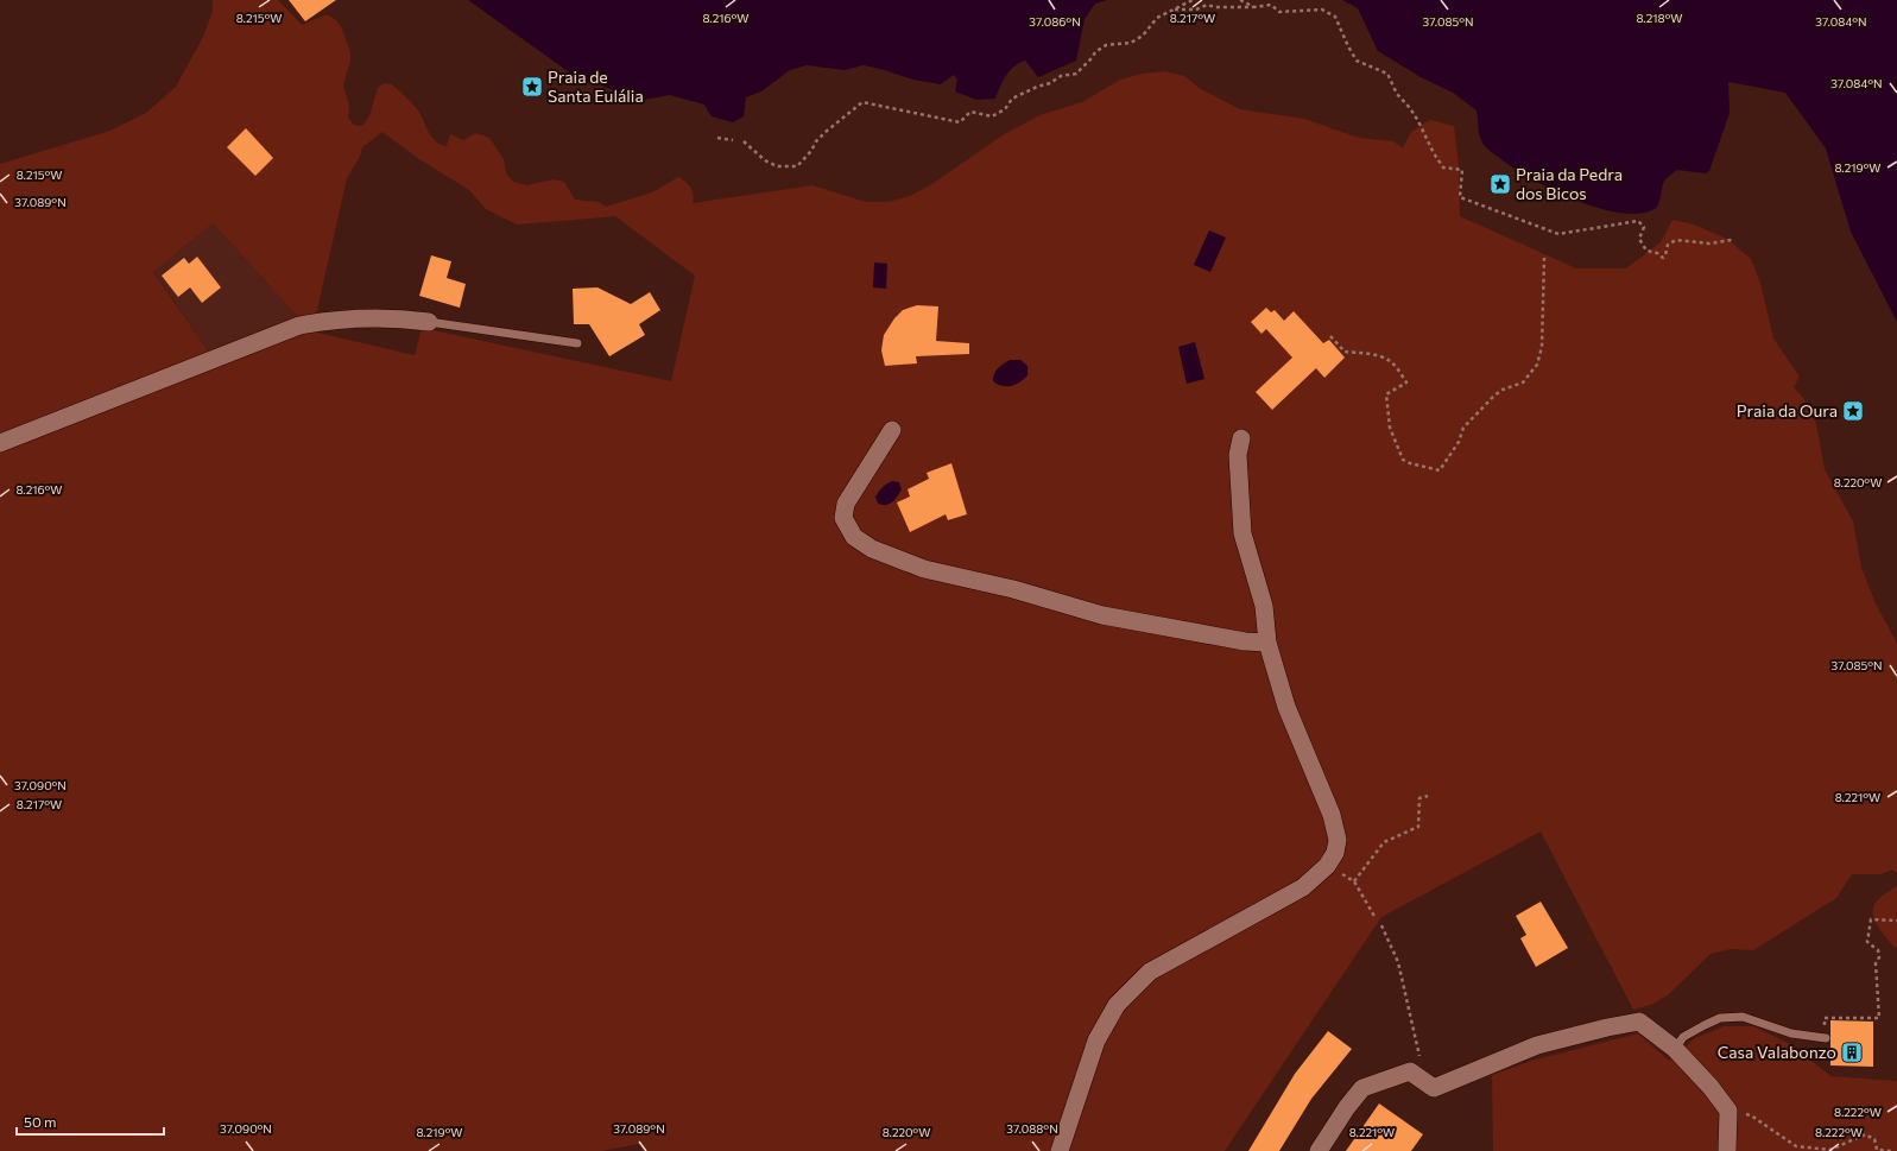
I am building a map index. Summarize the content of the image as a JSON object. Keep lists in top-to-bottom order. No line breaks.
{"places":{"place":["Praia de Santa Eulália","Praia da Pedra dos Bicos","Praia da Oura"],"building":["Casa Valabonzo"]},"scale_bar":"50 m","coordinates":["8.215°W","8.216°W","8.217°W","8.218°W","37.086°N","37.085°N","37.084°N","8.219°W","37.089°N","8.220°W","37.090°N","8.221°W","8.222°W","37.088°N"]}
